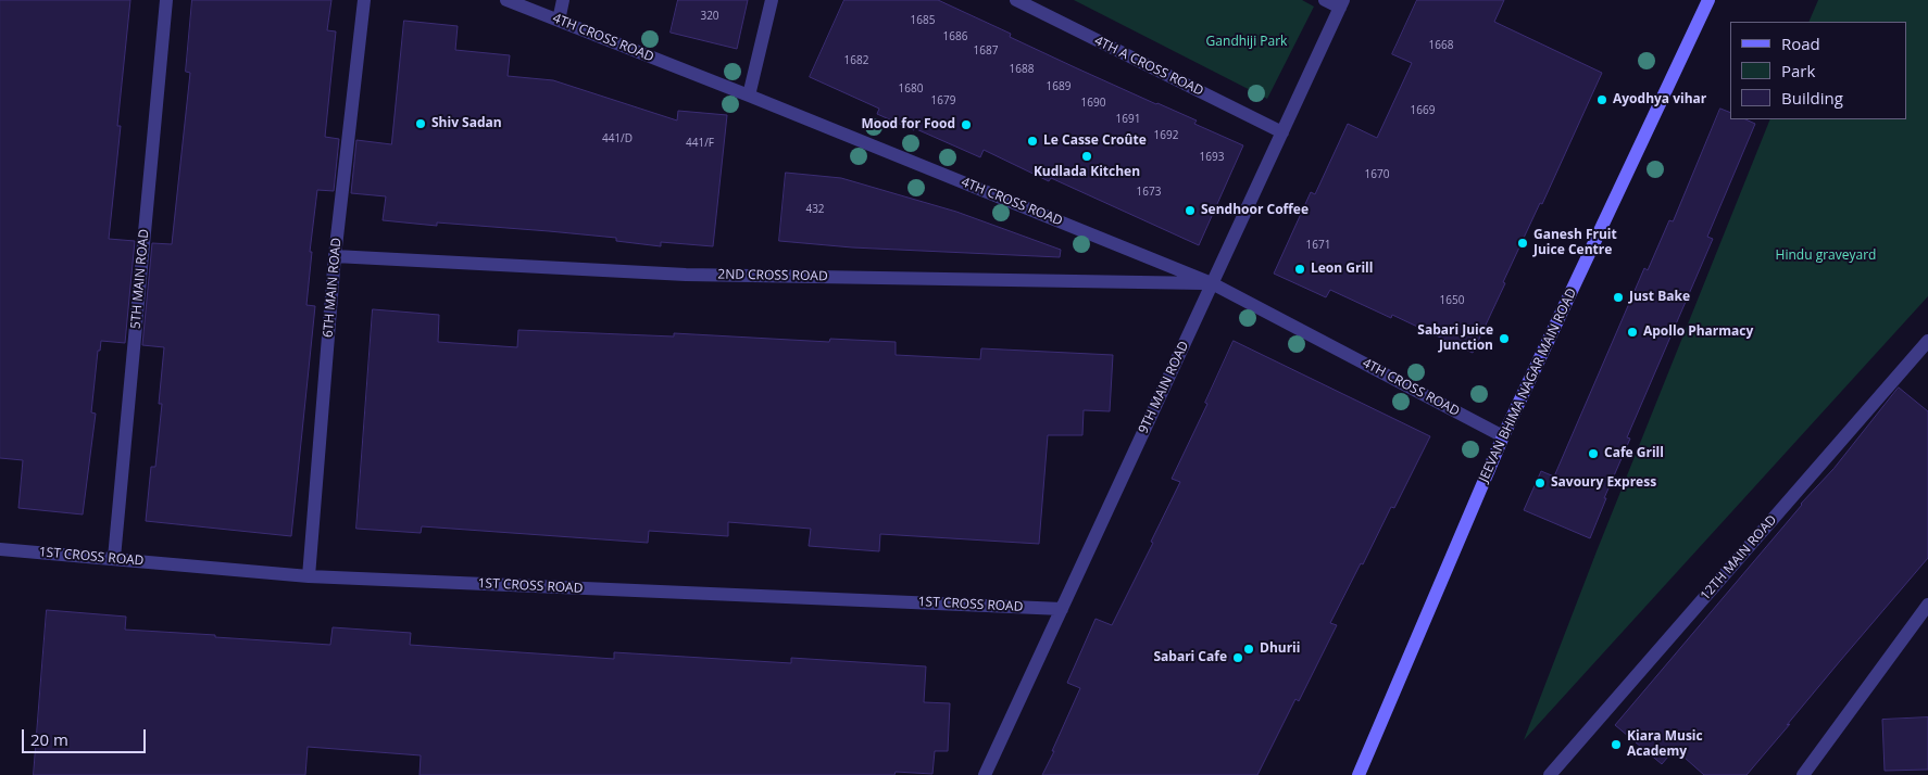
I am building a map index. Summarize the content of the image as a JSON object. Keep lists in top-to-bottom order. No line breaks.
{"streets":{"main road":["JEEVAN BHIMA NAGAR MAIN ROAD"],"street":["4TH CROSS ROAD","4TH A CROSS ROAD","2ND CROSS ROAD","5TH MAIN ROAD","6TH MAIN ROAD","9TH MAIN ROAD","1ST CROSS ROAD","12TH MAIN ROAD"]},"crossings":[["4TH CROSS ROAD","2ND CROSS ROAD"],["4TH CROSS ROAD","JEEVAN BHIMA NAGAR MAIN ROAD"],["4TH CROSS ROAD","9TH MAIN ROAD"],["4TH A CROSS ROAD","9TH MAIN ROAD"],["2ND CROSS ROAD","6TH MAIN ROAD"],["2ND CROSS ROAD","9TH MAIN ROAD"],["5TH MAIN ROAD","1ST CROSS ROAD"],["6TH MAIN ROAD","1ST CROSS ROAD"],["9TH MAIN ROAD","1ST CROSS ROAD"]],"parks":["Gandhiji Park","Hindu graveyard"],"places":["Ayodhya vihar","Shiv Sadan","Mood for Food","Le Casse Croûte","Kudlada Kitchen","Sendhoor Coffee","Ganesh Fruit Juice Centre","Leon Grill","Just Bake","Apollo Pharmacy","Sabari Juice Junction","Cafe Grill","Savoury Express","Dhurii","Sabari Cafe","Kiara Music Academy"],"house_numbers":["320","1685","1686","1668","1687","1682","1688","1689","1680","1679","1690","1669","1691","1692","441/D","441/F","1693","1670","1673","432","1671","1650"],"legend":["Road","Park","Building"],"scale_bar":"20 m"}
